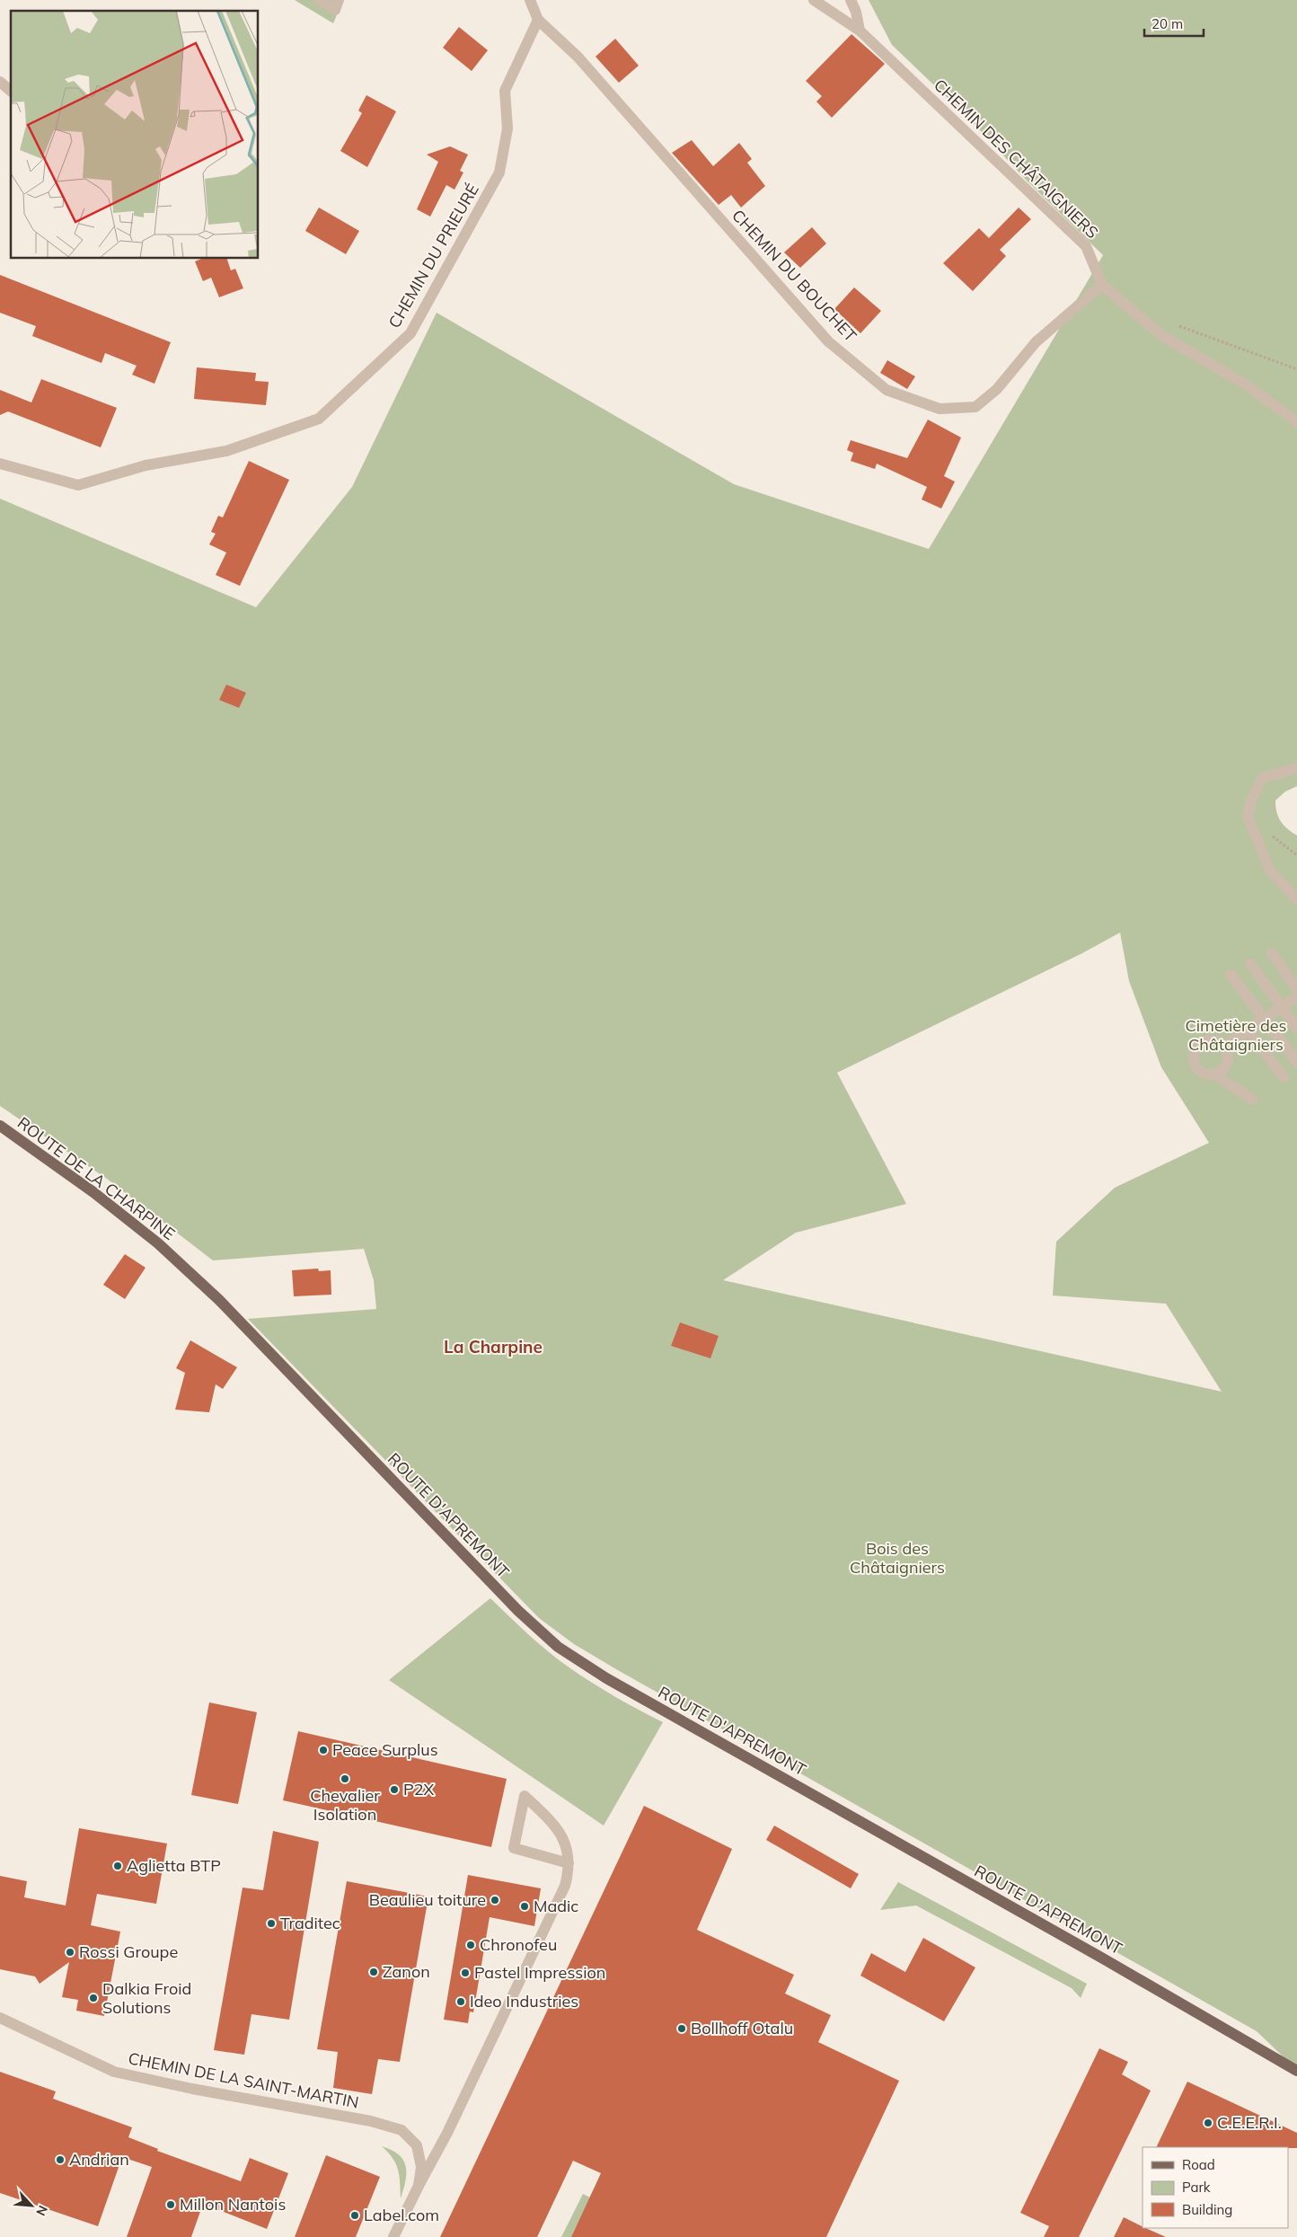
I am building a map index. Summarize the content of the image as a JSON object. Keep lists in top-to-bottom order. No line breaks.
{"streets":{"main road":["ROUTE DE LA CHARPINE","ROUTE D'APREMONT"],"street":["CHEMIN DES CHÂTAIGNIERS","CHEMIN DU PRIEURÉ","CHEMIN DU BOUCHET","CHEMIN DE LA SAINT-MARTIN"]},"crossings":[["CHEMIN DES CHÂTAIGNIERS","CHEMIN DU BOUCHET"],["CHEMIN DU PRIEURÉ","CHEMIN DU BOUCHET"],["ROUTE DE LA CHARPINE","ROUTE D'APREMONT"]],"districts":["La Charpine"],"parks":["Cimetière des Châtaigniers","Bois des Châtaigniers"],"places":["Peace Surplus","Chevalier Isolation","P2X","Aglietta BTP","Beaulieu toiture","Madic","Traditec","Chronofeu","Rossi Groupe","Zanon","Pastel Impression","Dalkia Froid Solutions","Ideo Industries","Bollhoff Otalu","C.E.E.R.I.","Andrian","Millon Nantois","Label.com"],"legend":["Road","Park","Building"],"scale_bar":"20 m","north":"bottom right"}
